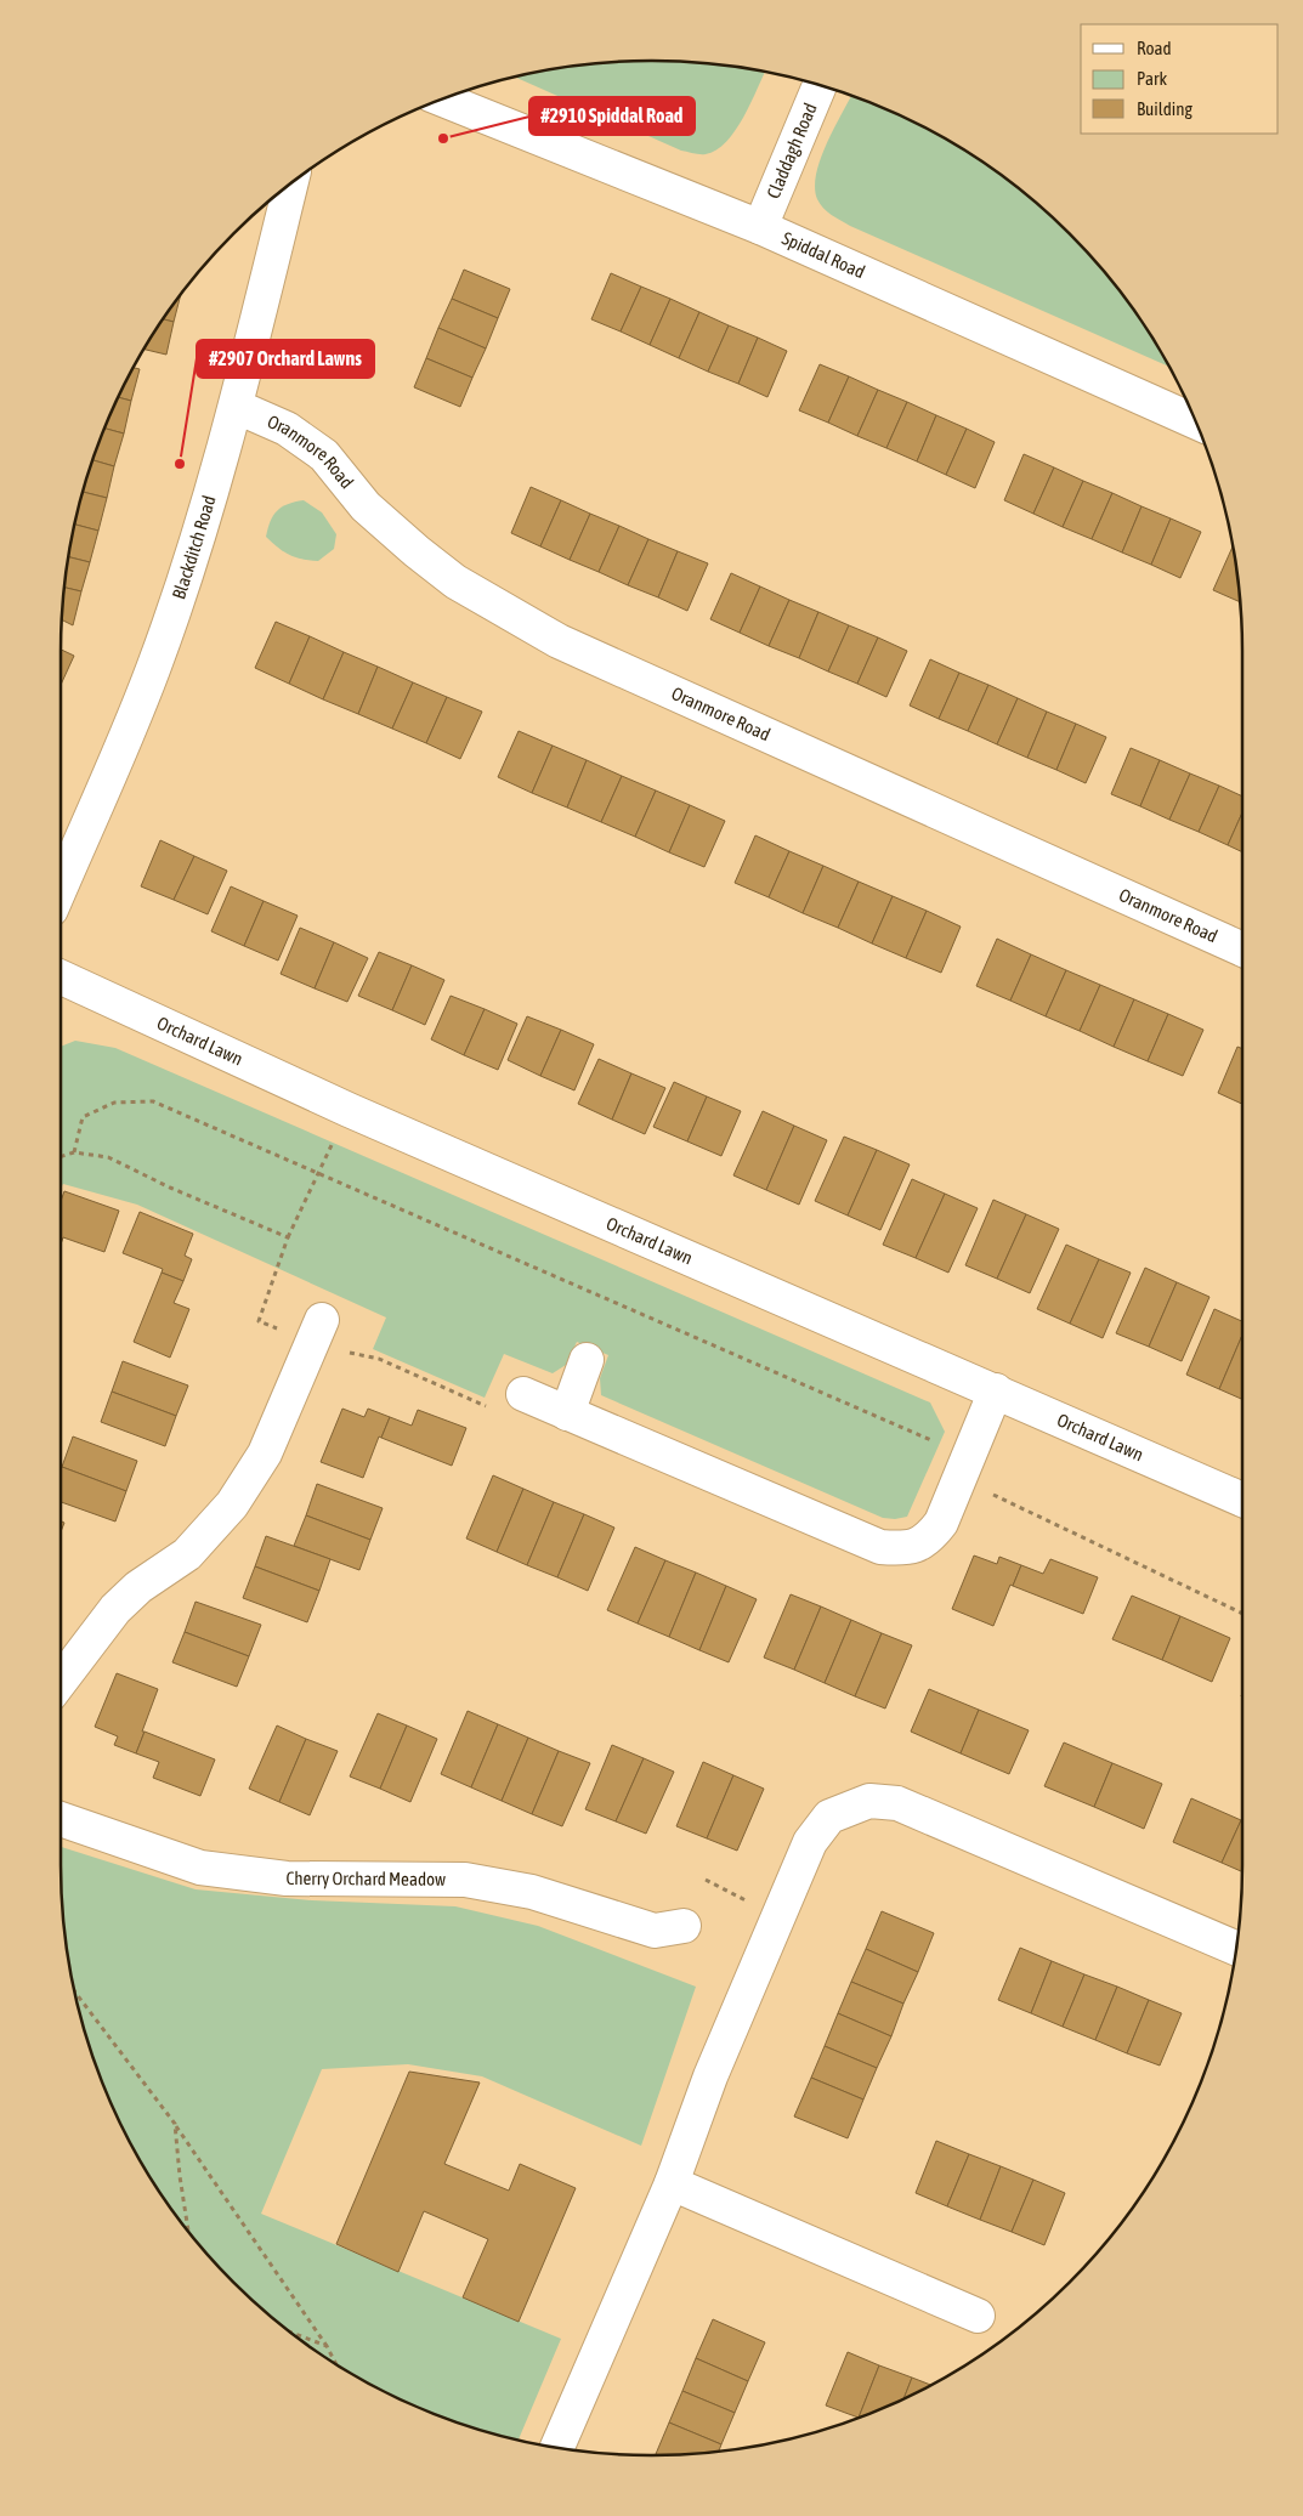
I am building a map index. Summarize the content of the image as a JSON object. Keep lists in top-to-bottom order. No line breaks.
{"streets":{"street":["Claddagh Road","Spiddal Road","Oranmore Road","Blackditch Road","Orchard Lawn","Cherry Orchard Meadow"]},"crossings":[["Claddagh Road","Spiddal Road"],["Oranmore Road","Blackditch Road"]],"places":["#2910 Spiddal Road","#2907 Orchard Lawns"],"legend":["Road","Park","Building"]}
